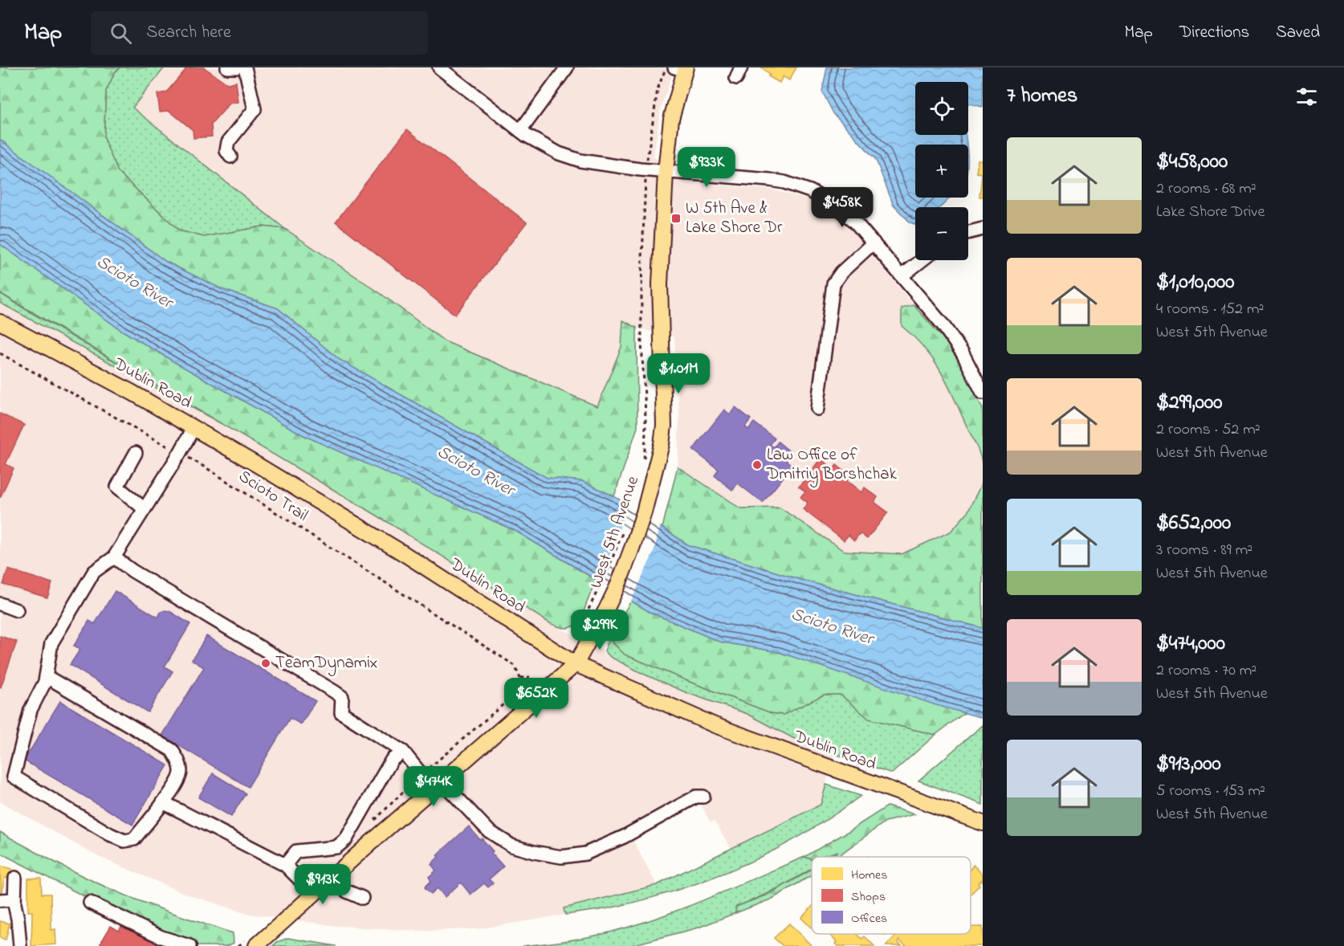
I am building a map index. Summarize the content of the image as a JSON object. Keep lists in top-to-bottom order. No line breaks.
{"streets":{"main road":["Dublin Road","West 5th Avenue"],"path":["Scioto Trail"]},"crossings":[["Dublin Road","West 5th Avenue"]],"water":["Scioto River"],"places":{"transit":["W 5th Ave & Lake Shore Dr"],"other":["Law Office of Dmitriy Borshchak","TeamDynamix"]},"legend":["Homes","Shops","Offices"],"page":{"header":"Map","search":"Search here","nav":["Map","Directions","Saved"],"heading":"7 homes","map_buttons":["+","−"],"list":[{"name":"$458,000","note":"2 rooms · 68 m² · Lake Shore Drive"},{"name":"$1,010,000","note":"4 rooms · 152 m² · West 5th Avenue"},{"name":"$299,000","note":"2 rooms · 52 m² · West 5th Avenue"},{"name":"$652,000","note":"3 rooms · 89 m² · West 5th Avenue"},{"name":"$474,000","note":"2 rooms · 70 m² · West 5th Avenue"},{"name":"$913,000","note":"5 rooms · 153 m² · West 5th Avenue"}],"price":["$933K","$458K","$1.01M","$299K","$652K","$474K","$913K"]}}
